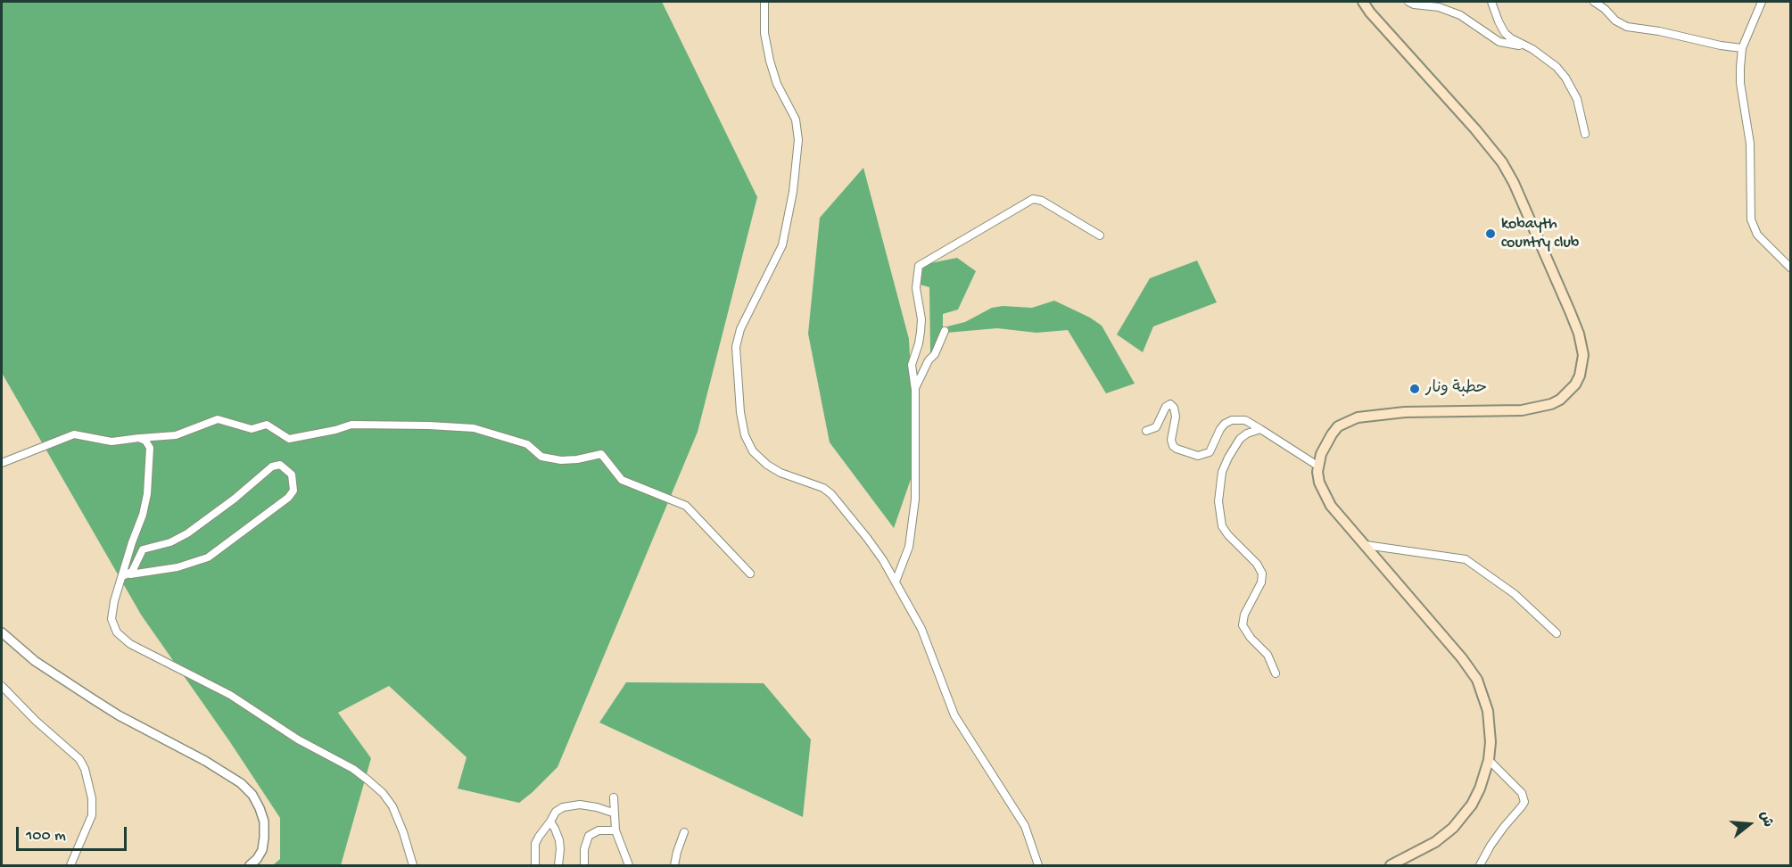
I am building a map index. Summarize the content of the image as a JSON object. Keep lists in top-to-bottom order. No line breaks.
{"places":["kobayth country club","حطبة ونار"],"scale_bar":"100 m","north":"right"}
